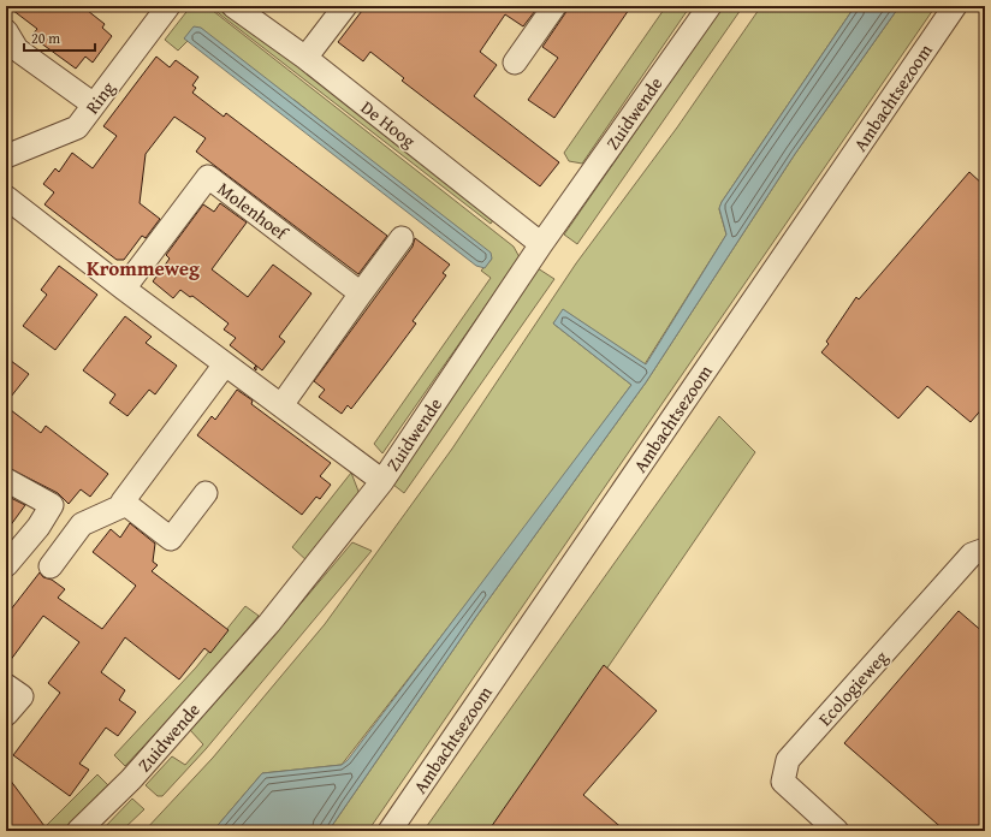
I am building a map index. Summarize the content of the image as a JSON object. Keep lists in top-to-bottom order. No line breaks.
{"streets":{"street":["Ring","Ambachtsezoom","Zuidwende","De Hoog","Molenhoef","Ecologieweg"]},"crossings":[["Zuidwende","De Hoog"]],"districts":["Krommeweg"],"scale_bar":"20 m"}
